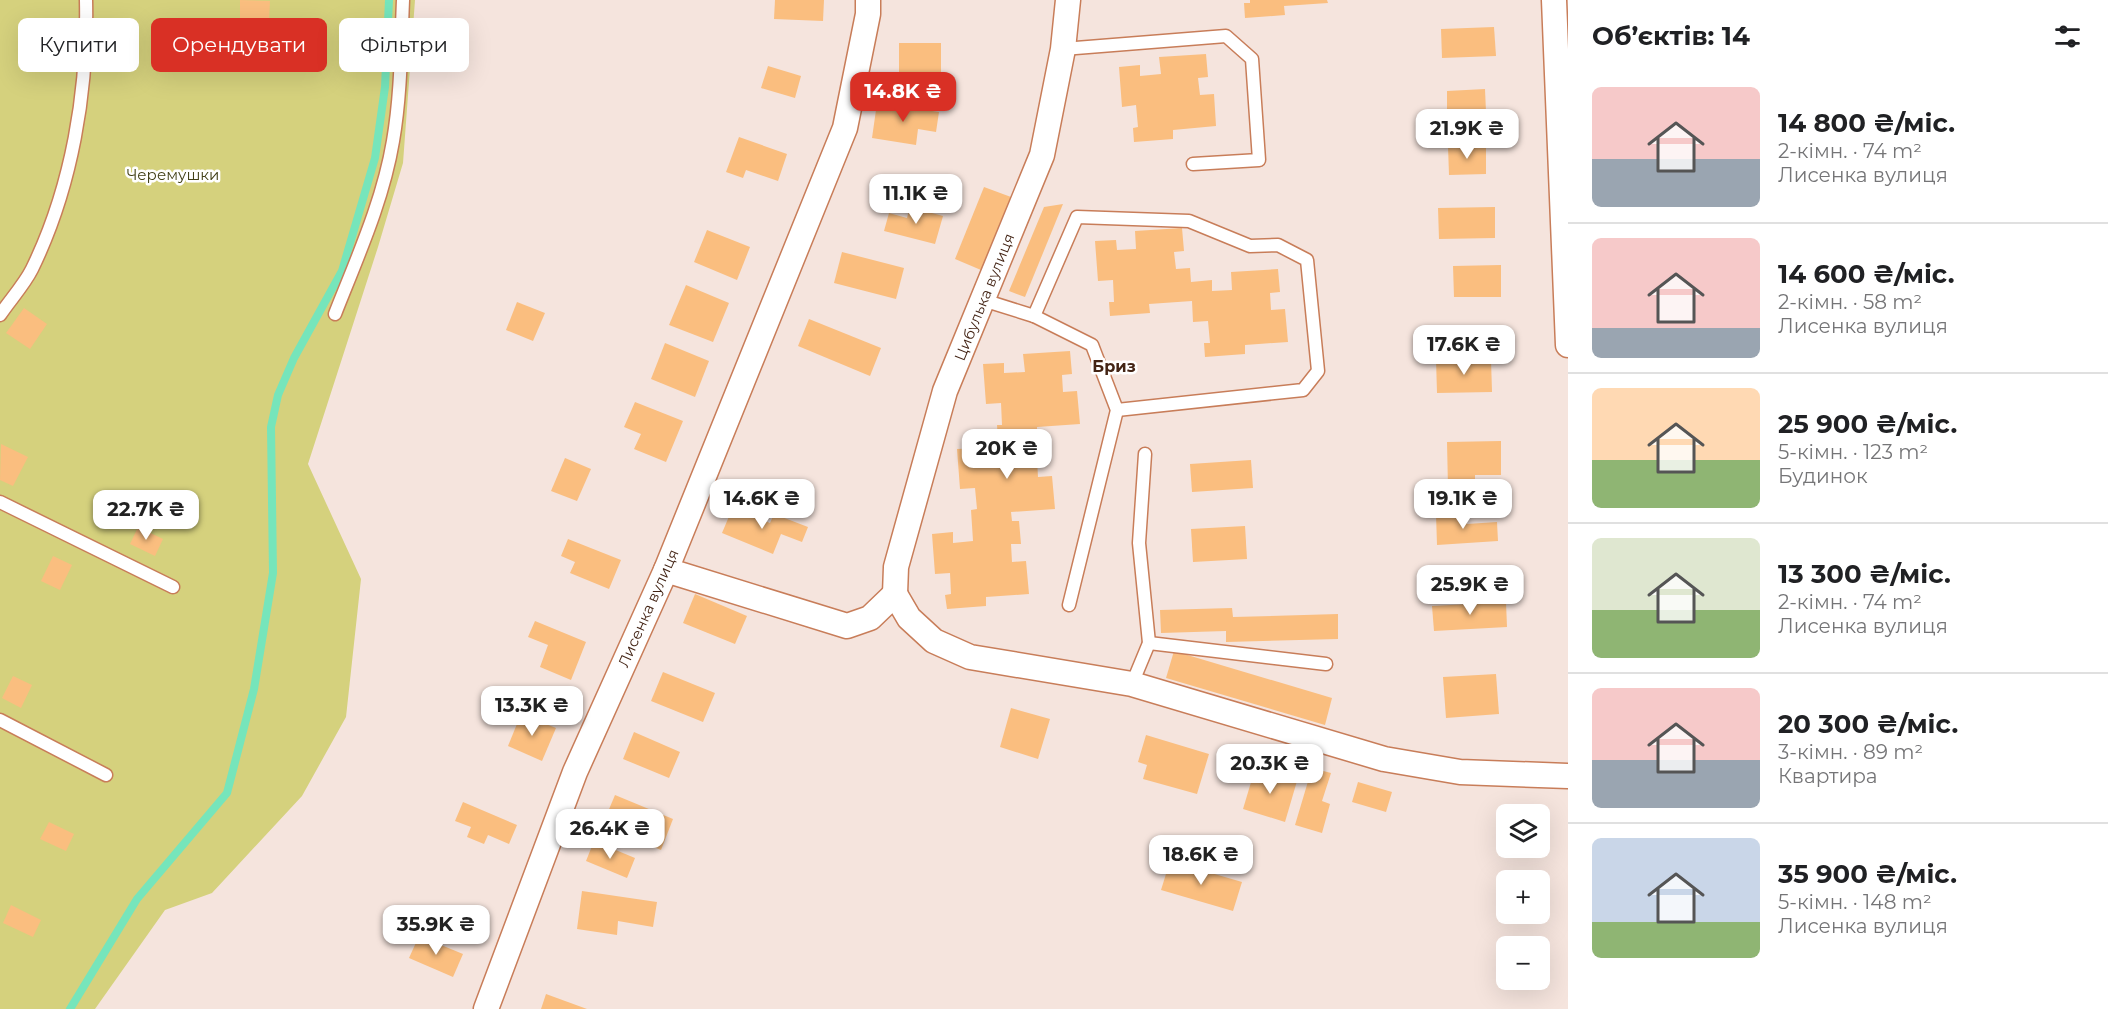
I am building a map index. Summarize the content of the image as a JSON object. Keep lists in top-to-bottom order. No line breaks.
{"streets":{"street":["Цибулька вулиця","Лисенка вулиця"]},"districts":["Бриз"],"parks":["Черемушки"],"page":{"heading":"Об’єктів: 14","chip":["Купити","Орендувати","Фільтри"],"price":["14.8K ₴","21.9K ₴","11.1K ₴","17.6K ₴","20K ₴","14.6K ₴","19.1K ₴","22.7K ₴","25.9K ₴","13.3K ₴","20.3K ₴","26.4K ₴","18.6K ₴","35.9K ₴"],"list":[{"name":"14 800 ₴/міс.","note":"2-кімн. · 74 m² · Лисенка вулиця"},{"name":"14 600 ₴/міс.","note":"2-кімн. · 58 m² · Лисенка вулиця"},{"name":"25 900 ₴/міс.","note":"5-кімн. · 123 m² · Будинок"},{"name":"13 300 ₴/міс.","note":"2-кімн. · 74 m² · Лисенка вулиця"},{"name":"20 300 ₴/міс.","note":"3-кімн. · 89 m² · Квартира"},{"name":"35 900 ₴/міс.","note":"5-кімн. · 148 m² · Лисенка вулиця"}],"map_buttons":["+","−"]}}
